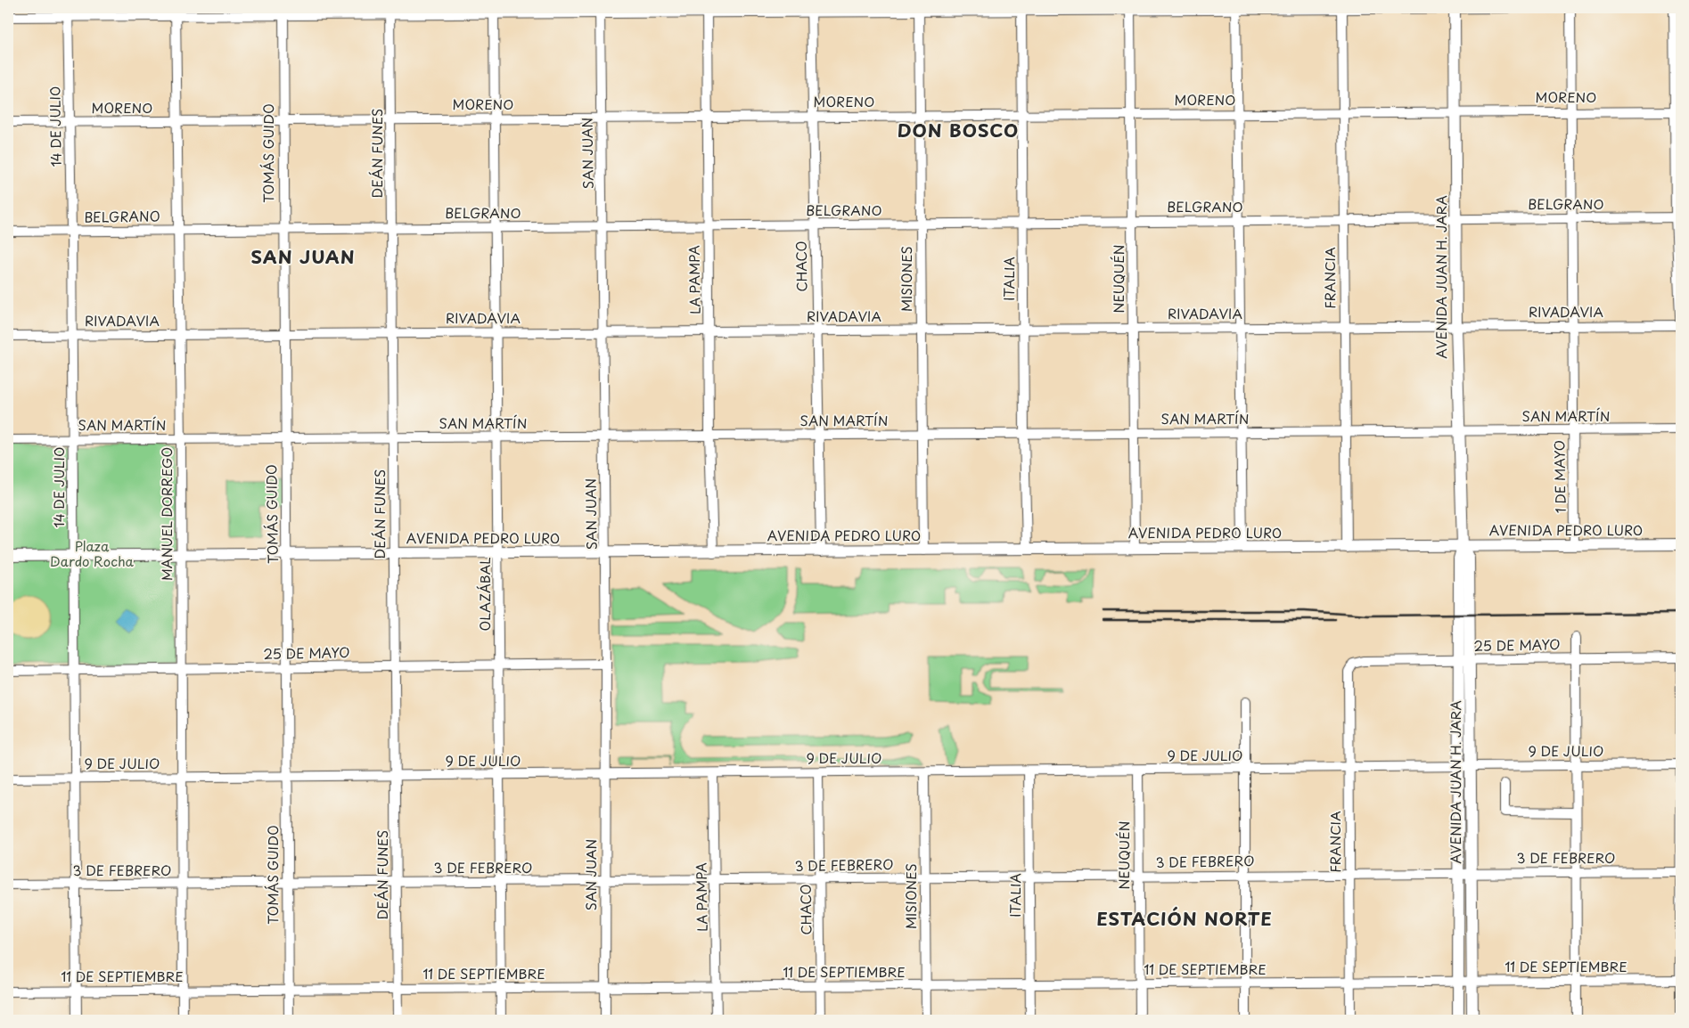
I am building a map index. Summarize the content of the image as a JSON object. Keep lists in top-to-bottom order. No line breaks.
{"streets":{"main road":["AVENIDA JUAN H. JARA","AVENIDA PEDRO LURO"],"street":["MORENO","14 DE JULIO","TOMÁS GUIDO","DEÁN FUNES","SAN JUAN","BELGRANO","CHACO","FRANCIA","MISIONES","ITALIA","NEUQUÉN","LA PAMPA","RIVADAVIA","SAN MARTÍN","1 DE MAYO","MANUEL DORREGO","OLAZÁBAL","25 DE MAYO","9 DE JULIO","3 DE FEBRERO","11 DE SEPTIEMBRE"]},"crossings":[["MORENO","14 DE JULIO"],["MORENO","TOMÁS GUIDO"],["MORENO","DEÁN FUNES"],["MORENO","SAN JUAN"],["MORENO","CHACO"],["MORENO","AVENIDA JUAN H. JARA"],["MORENO","FRANCIA"],["MORENO","MISIONES"],["MORENO","ITALIA"],["MORENO","NEUQUÉN"],["MORENO","LA PAMPA"],["MORENO","1 DE MAYO"],["MORENO","MANUEL DORREGO"],["MORENO","OLAZÁBAL"],["14 DE JULIO","BELGRANO"],["14 DE JULIO","RIVADAVIA"],["14 DE JULIO","SAN MARTÍN"],["14 DE JULIO","AVENIDA PEDRO LURO"],["14 DE JULIO","25 DE MAYO"],["14 DE JULIO","9 DE JULIO"],["14 DE JULIO","3 DE FEBRERO"],["14 DE JULIO","11 DE SEPTIEMBRE"],["TOMÁS GUIDO","BELGRANO"],["TOMÁS GUIDO","RIVADAVIA"],["TOMÁS GUIDO","SAN MARTÍN"],["TOMÁS GUIDO","AVENIDA PEDRO LURO"],["TOMÁS GUIDO","25 DE MAYO"],["TOMÁS GUIDO","9 DE JULIO"],["TOMÁS GUIDO","3 DE FEBRERO"],["TOMÁS GUIDO","11 DE SEPTIEMBRE"],["DEÁN FUNES","BELGRANO"],["DEÁN FUNES","RIVADAVIA"],["DEÁN FUNES","SAN MARTÍN"],["DEÁN FUNES","AVENIDA PEDRO LURO"],["DEÁN FUNES","25 DE MAYO"],["DEÁN FUNES","9 DE JULIO"],["DEÁN FUNES","3 DE FEBRERO"],["DEÁN FUNES","11 DE SEPTIEMBRE"],["SAN JUAN","BELGRANO"],["SAN JUAN","RIVADAVIA"],["SAN JUAN","SAN MARTÍN"],["SAN JUAN","AVENIDA PEDRO LURO"],["SAN JUAN","25 DE MAYO"],["SAN JUAN","9 DE JULIO"],["SAN JUAN","3 DE FEBRERO"],["SAN JUAN","11 DE SEPTIEMBRE"],["BELGRANO","CHACO"],["BELGRANO","AVENIDA JUAN H. JARA"],["BELGRANO","FRANCIA"],["BELGRANO","MISIONES"],["BELGRANO","ITALIA"],["BELGRANO","NEUQUÉN"],["BELGRANO","LA PAMPA"],["BELGRANO","1 DE MAYO"],["BELGRANO","MANUEL DORREGO"],["BELGRANO","OLAZÁBAL"],["CHACO","RIVADAVIA"],["CHACO","SAN MARTÍN"],["CHACO","AVENIDA PEDRO LURO"],["CHACO","9 DE JULIO"],["CHACO","3 DE FEBRERO"],["CHACO","11 DE SEPTIEMBRE"],["AVENIDA JUAN H. JARA","RIVADAVIA"],["AVENIDA JUAN H. JARA","SAN MARTÍN"],["AVENIDA JUAN H. JARA","AVENIDA PEDRO LURO"],["AVENIDA JUAN H. JARA","25 DE MAYO"],["AVENIDA JUAN H. JARA","9 DE JULIO"],["AVENIDA JUAN H. JARA","3 DE FEBRERO"],["AVENIDA JUAN H. JARA","11 DE SEPTIEMBRE"],["FRANCIA","RIVADAVIA"],["FRANCIA","SAN MARTÍN"],["FRANCIA","AVENIDA PEDRO LURO"],["FRANCIA","25 DE MAYO"],["FRANCIA","9 DE JULIO"],["FRANCIA","3 DE FEBRERO"],["FRANCIA","11 DE SEPTIEMBRE"],["MISIONES","RIVADAVIA"],["MISIONES","SAN MARTÍN"],["MISIONES","AVENIDA PEDRO LURO"],["MISIONES","9 DE JULIO"],["MISIONES","3 DE FEBRERO"],["MISIONES","11 DE SEPTIEMBRE"],["ITALIA","RIVADAVIA"],["ITALIA","SAN MARTÍN"],["ITALIA","AVENIDA PEDRO LURO"],["ITALIA","9 DE JULIO"],["ITALIA","3 DE FEBRERO"],["ITALIA","11 DE SEPTIEMBRE"],["NEUQUÉN","RIVADAVIA"],["NEUQUÉN","SAN MARTÍN"],["NEUQUÉN","AVENIDA PEDRO LURO"],["NEUQUÉN","9 DE JULIO"],["NEUQUÉN","3 DE FEBRERO"],["NEUQUÉN","11 DE SEPTIEMBRE"],["LA PAMPA","RIVADAVIA"],["LA PAMPA","SAN MARTÍN"],["LA PAMPA","AVENIDA PEDRO LURO"],["LA PAMPA","9 DE JULIO"],["LA PAMPA","3 DE FEBRERO"],["LA PAMPA","11 DE SEPTIEMBRE"],["RIVADAVIA","1 DE MAYO"],["RIVADAVIA","MANUEL DORREGO"],["RIVADAVIA","OLAZÁBAL"],["SAN MARTÍN","1 DE MAYO"],["SAN MARTÍN","MANUEL DORREGO"],["SAN MARTÍN","OLAZÁBAL"],["1 DE MAYO","AVENIDA PEDRO LURO"],["MANUEL DORREGO","AVENIDA PEDRO LURO"],["MANUEL DORREGO","25 DE MAYO"],["MANUEL DORREGO","9 DE JULIO"],["MANUEL DORREGO","3 DE FEBRERO"],["MANUEL DORREGO","11 DE SEPTIEMBRE"],["AVENIDA PEDRO LURO","OLAZÁBAL"],["OLAZÁBAL","25 DE MAYO"],["OLAZÁBAL","9 DE JULIO"],["OLAZÁBAL","3 DE FEBRERO"],["OLAZÁBAL","11 DE SEPTIEMBRE"]],"districts":["DON BOSCO","SAN JUAN","ESTACIÓN NORTE"],"parks":["Plaza Dardo Rocha"]}
